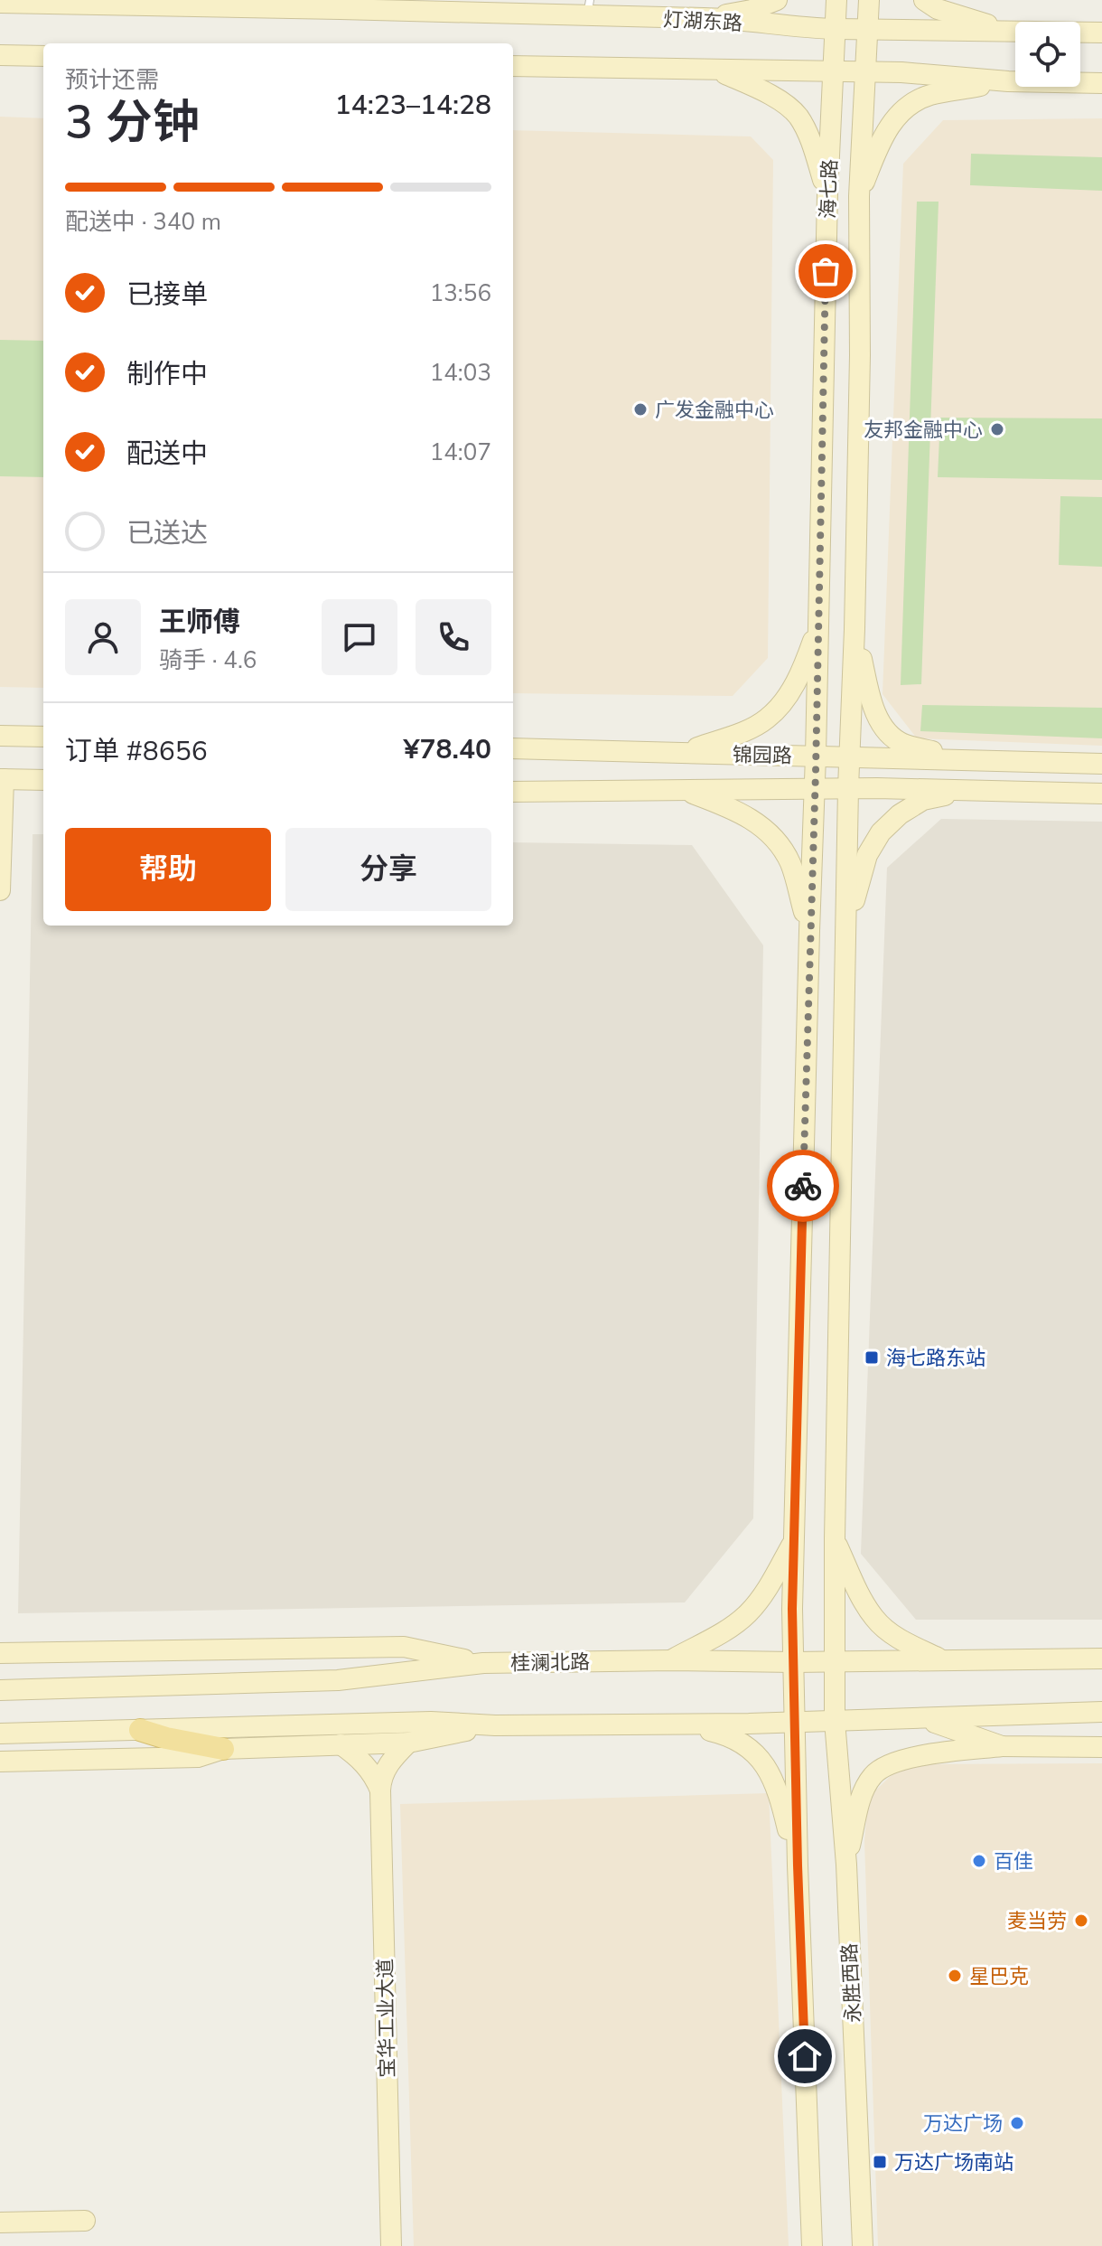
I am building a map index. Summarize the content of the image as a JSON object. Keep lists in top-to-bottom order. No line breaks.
{"streets":{"main road":["灯湖东路","海七路","锦园路","桂澜北路","永胜西路","宝华工业大道"]},"crossings":[["灯湖东路","海七路"],["海七路","锦园路"],["海七路","桂澜北路"],["桂澜北路","永胜西路"]],"places":{"other":["广发金融中心","友邦金融中心","百佳","麦当劳","星巴克","万达广场"],"transit":["海七路东站","万达广场南站"]},"page":{"heading":["3 分钟","预计还需","14:23–14:28"],"panel":["王师傅","骑手 · 4.6","订单 #8656","¥78.40"],"bar":"配送中 · 340 m","list":[["已接单","13:56"],["制作中","14:03"],["配送中","14:07"],"已送达"],"buttons":["帮助","分享"]}}
